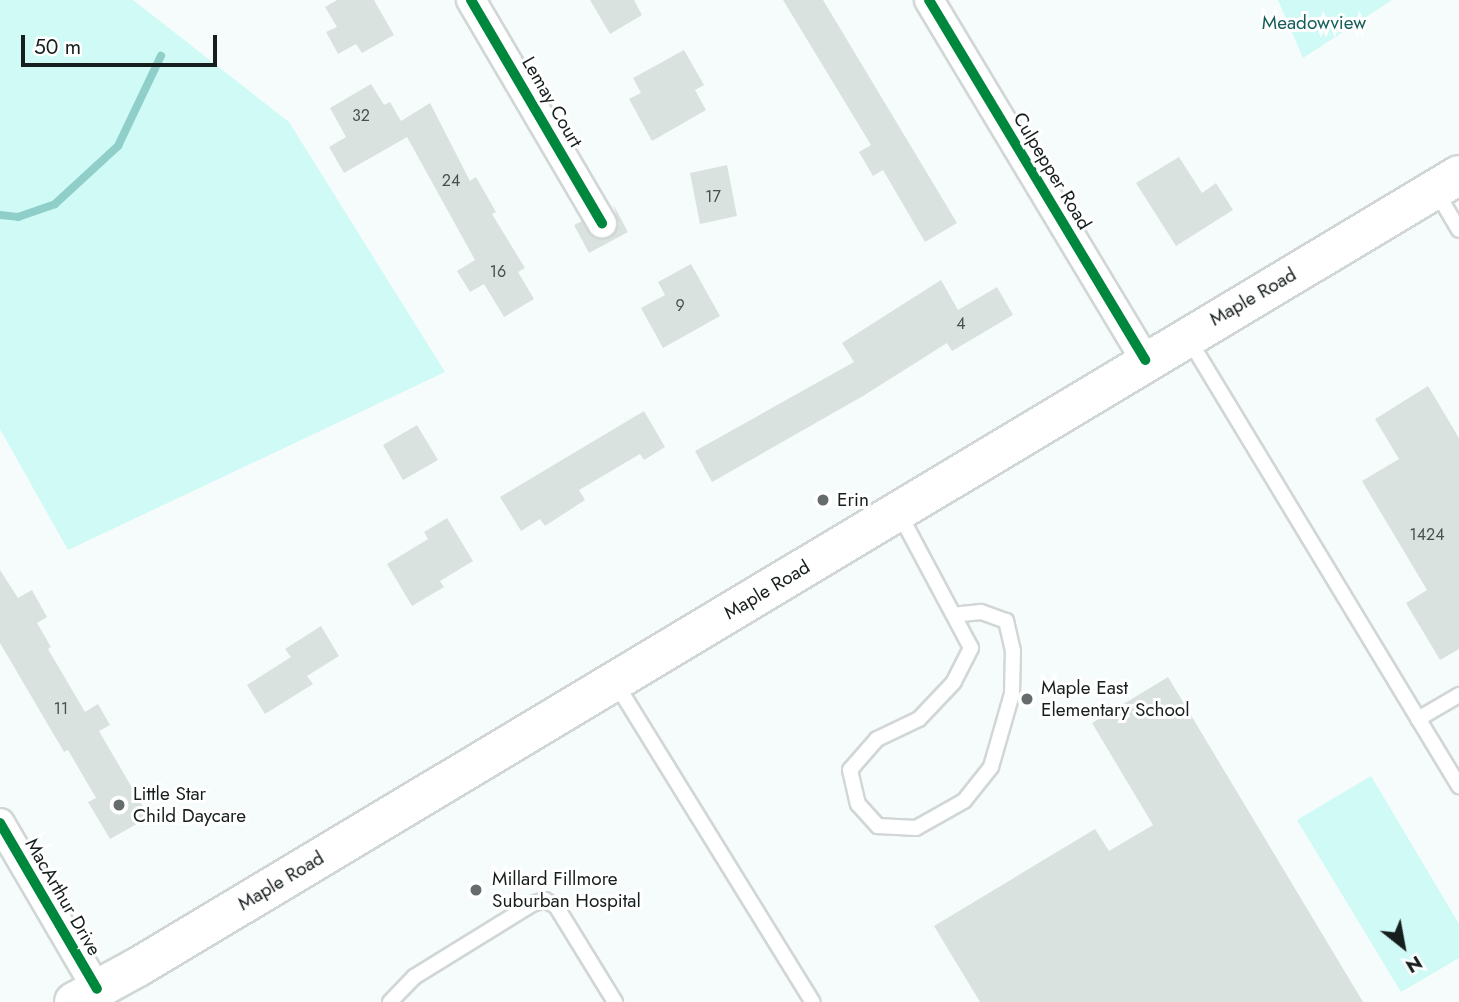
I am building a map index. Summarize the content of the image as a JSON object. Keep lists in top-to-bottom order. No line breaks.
{"streets":{"main road":["Maple Road"],"street":["Lemay Court","Culpepper Road","MacArthur Drive"]},"crossings":[["Culpepper Road","Maple Road"],["Maple Road","MacArthur Drive"]],"parks":["Meadowview"],"places":["Erin","Maple East Elementary School","Little Star Child Daycare","Millard Fillmore Suburban Hospital"],"house_numbers":["32","24","17","16","9","4","1424","11"],"scale_bar":"50 m","north":"bottom right"}
